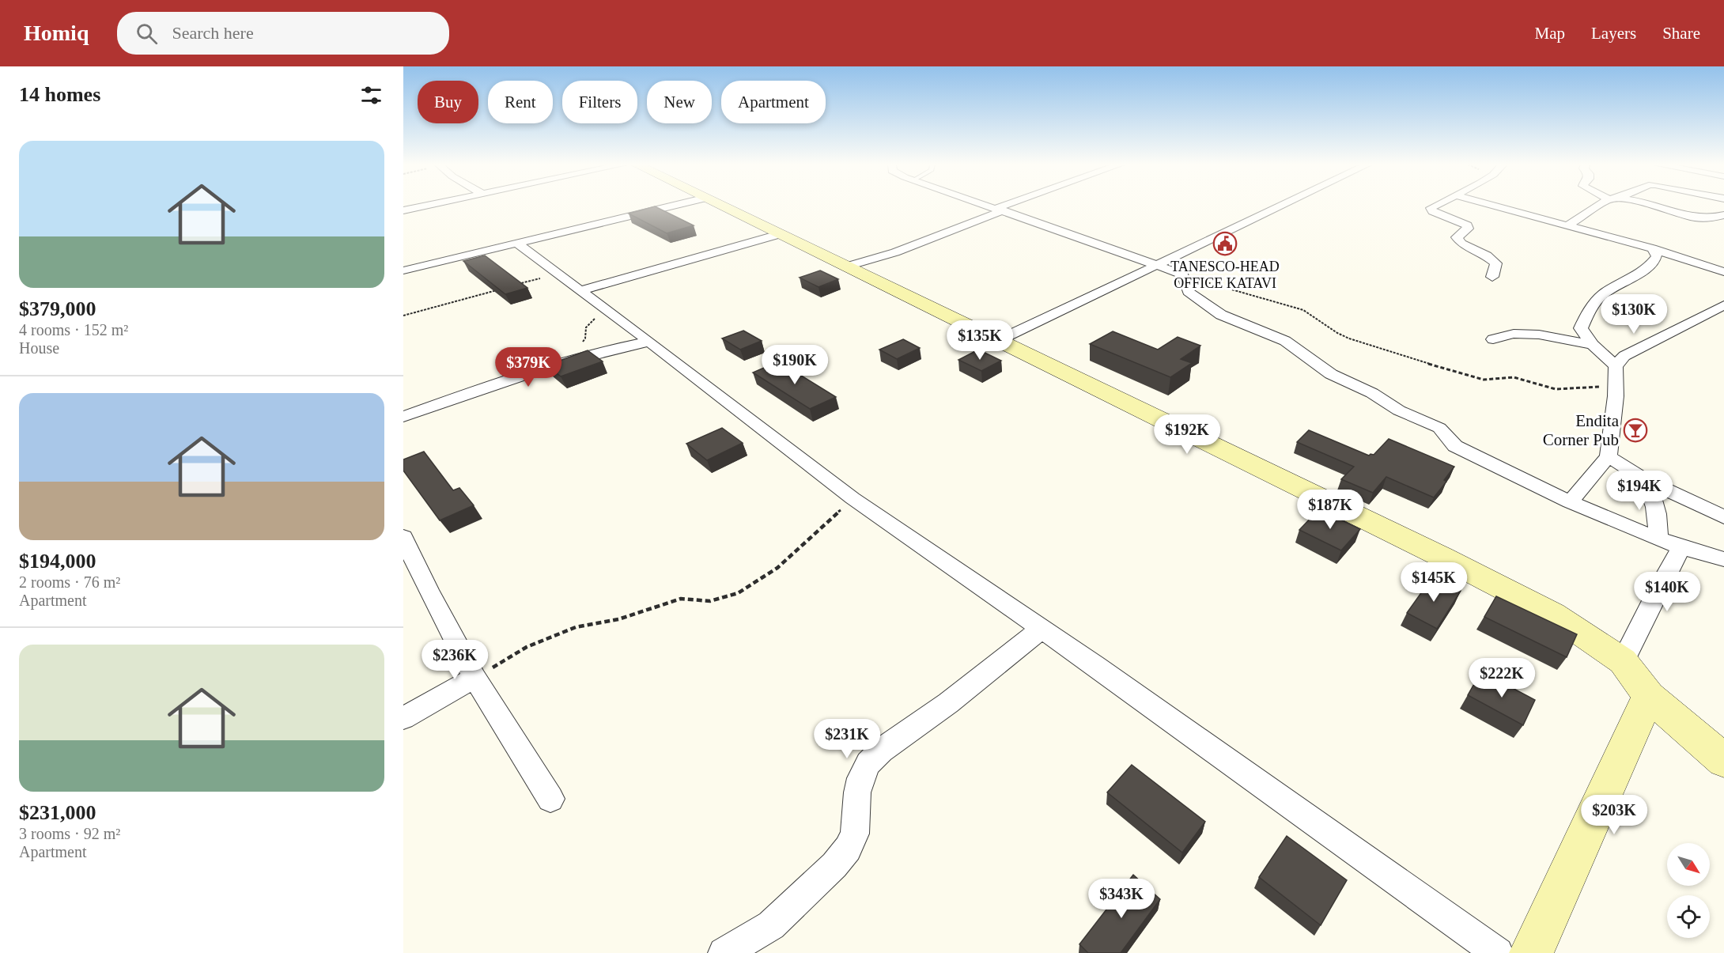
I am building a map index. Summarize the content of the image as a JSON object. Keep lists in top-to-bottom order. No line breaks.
{"places":{"public building":["TANESCO-HEAD OFFICE KATAVI"],"bar":["Endita Corner Pub"]},"north":"bottom right","page":{"header":"Homiq","search":"Search here","nav":["Map","Layers","Share"],"heading":"14 homes","chip":["Buy","Rent","Filters","New","Apartment"],"list":[{"name":"$379,000","note":"4 rooms · 152 m² · House"},{"name":"$194,000","note":"2 rooms · 76 m² · Apartment"},{"name":"$231,000","note":"3 rooms · 92 m² · Apartment"}],"price":["$130K","$135K","$190K","$379K","$192K","$194K","$187K","$145K","$140K","$236K","$222K","$231K","$203K","$343K"]}}
